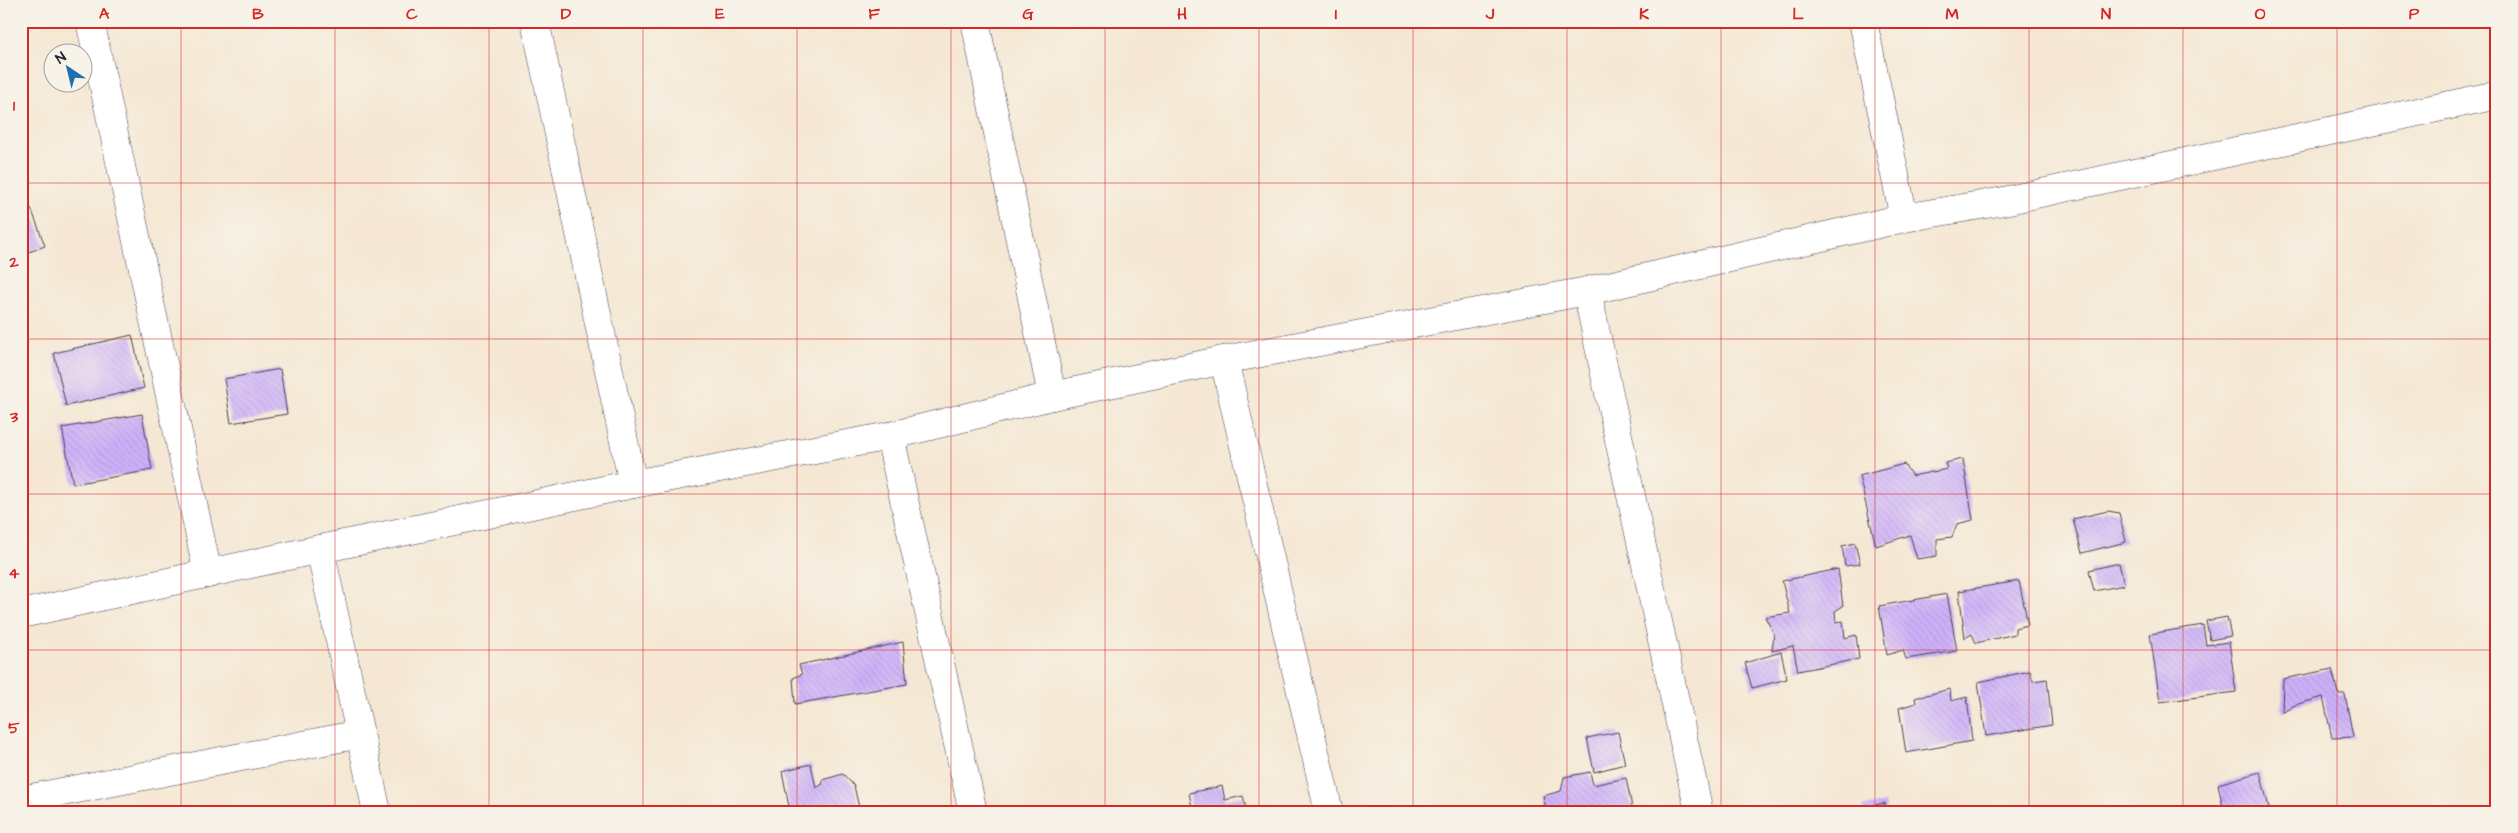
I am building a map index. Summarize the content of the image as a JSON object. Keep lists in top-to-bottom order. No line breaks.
{"north":"top left","grid":{"columns":["A","B","C","D","E","F","G","H","I","J","K","L","M","N","O","P"],"rows":["1","2","3","4","5"]}}
